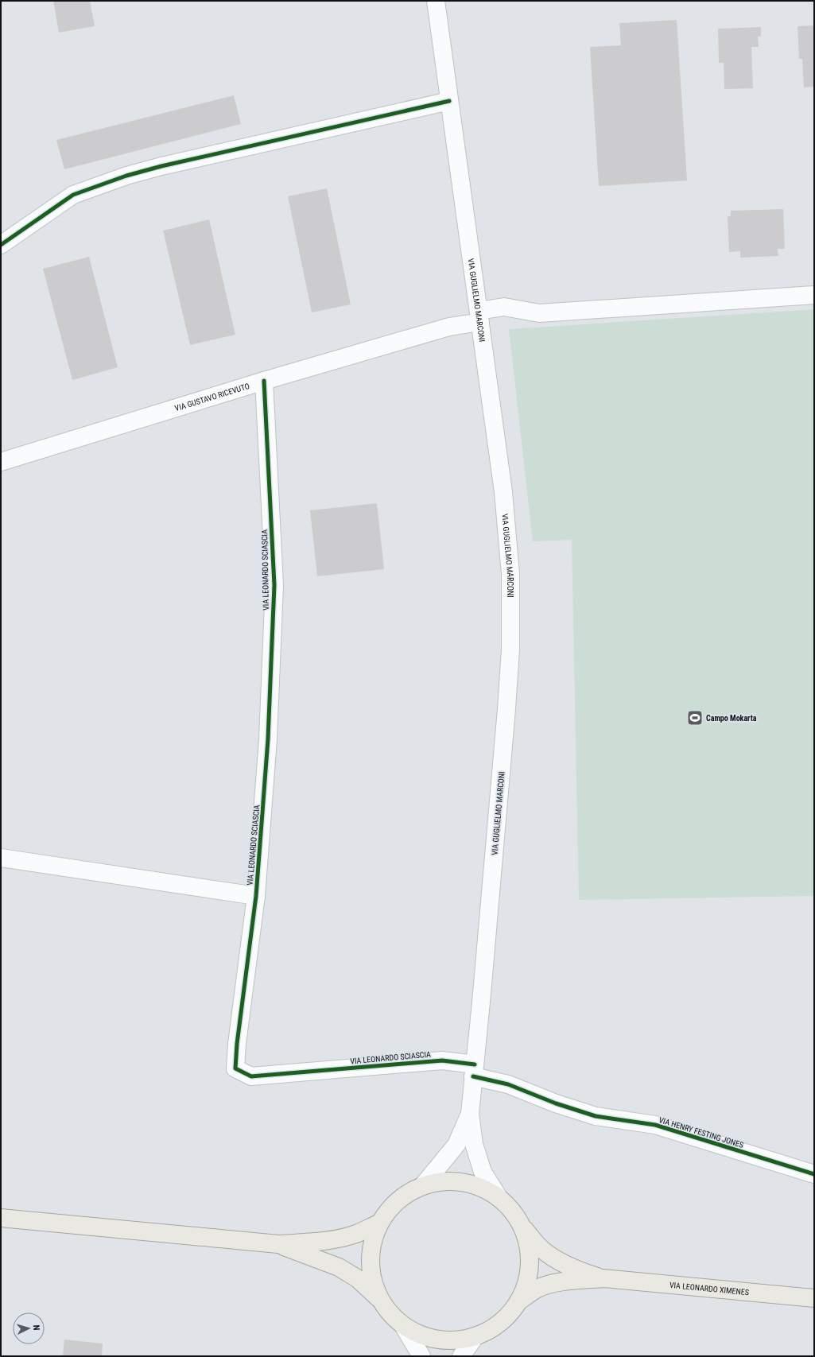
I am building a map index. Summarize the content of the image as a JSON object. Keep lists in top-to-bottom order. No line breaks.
{"streets":{"main road":["VIA LEONARDO XIMENES"],"street":["VIA GUGLIELMO MARCONI","VIA GUSTAVO RICEVUTO","VIA LEONARDO SCIASCIA","VIA HENRY FESTING JONES"]},"crossings":[["VIA GUGLIELMO MARCONI","VIA GUSTAVO RICEVUTO"],["VIA GUGLIELMO MARCONI","VIA LEONARDO SCIASCIA"],["VIA GUGLIELMO MARCONI","VIA HENRY FESTING JONES"],["VIA GUSTAVO RICEVUTO","VIA LEONARDO SCIASCIA"],["VIA LEONARDO SCIASCIA","VIA HENRY FESTING JONES"]],"places":{"sports":["Campo Mokarta"]},"north":"right"}
